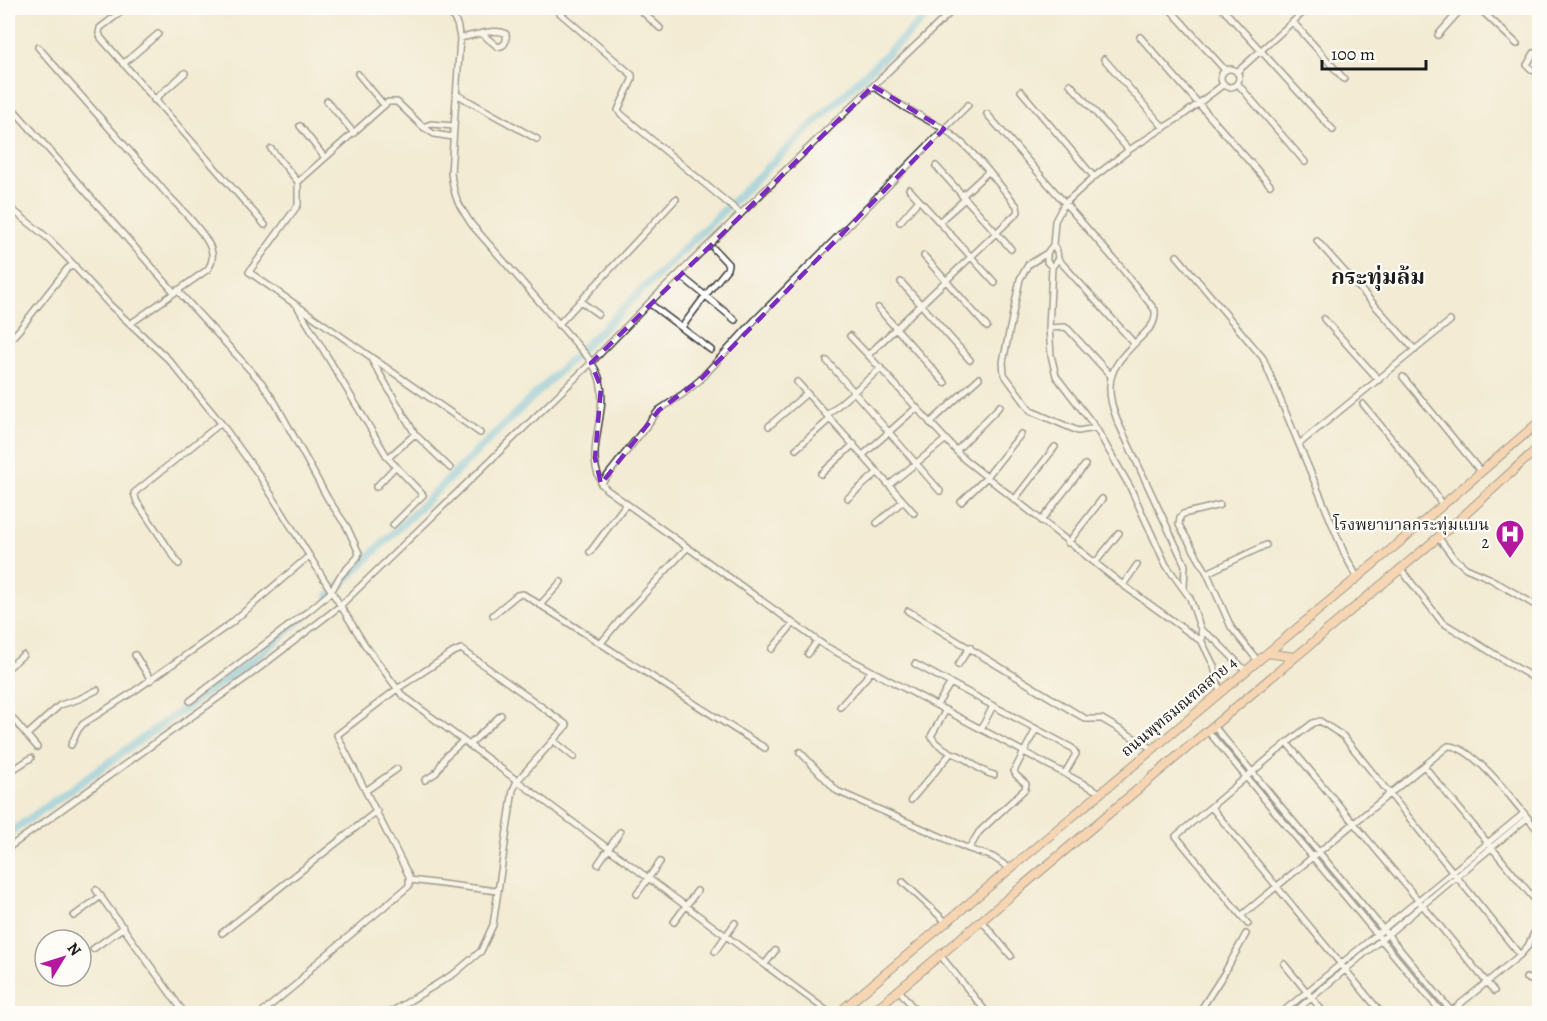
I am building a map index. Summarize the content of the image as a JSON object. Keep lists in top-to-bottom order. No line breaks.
{"streets":{"main road":["ถนนพุทธมณฑลสาย 4"]},"districts":["กระทุ่มล้ม"],"places":{"hospital":["โรงพยาบาลกระทุ่มแบน 2"]},"scale_bar":"100 m","north":"top right"}
